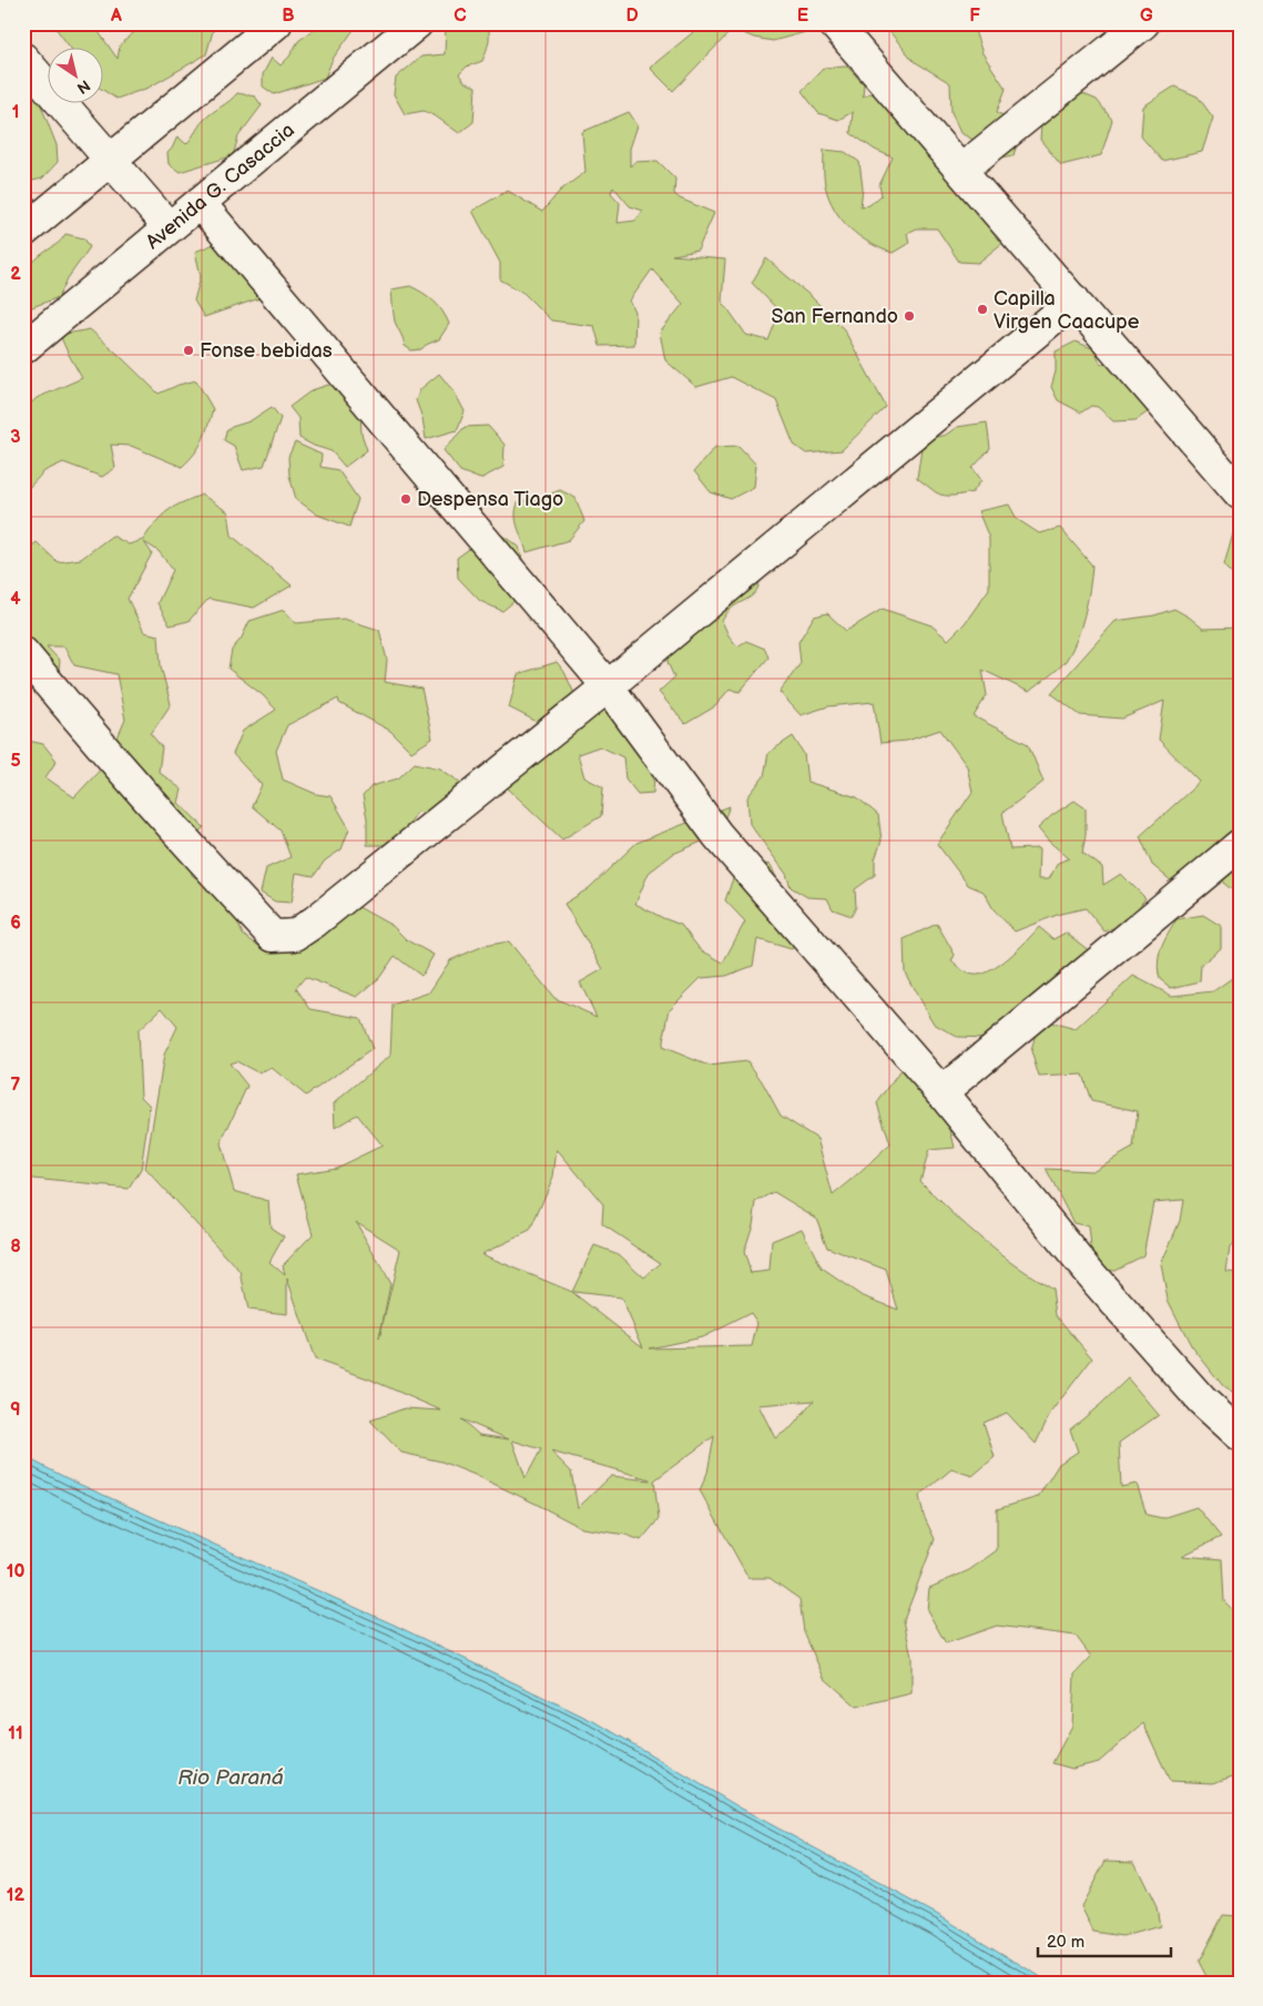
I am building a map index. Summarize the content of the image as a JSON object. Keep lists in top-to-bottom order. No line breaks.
{"streets":{"street":["Avenida G. Casaccia"]},"water":["Rio Paraná"],"places":["Capilla Virgen Caacupe","San Fernando","Fonse bebidas","Despensa Tiago"],"scale_bar":"20 m","north":"bottom right","grid":{"columns":["A","B","C","D","E","F","G"],"rows":["1","2","3","4","5","6","7","8","9","10","11","12"]}}
